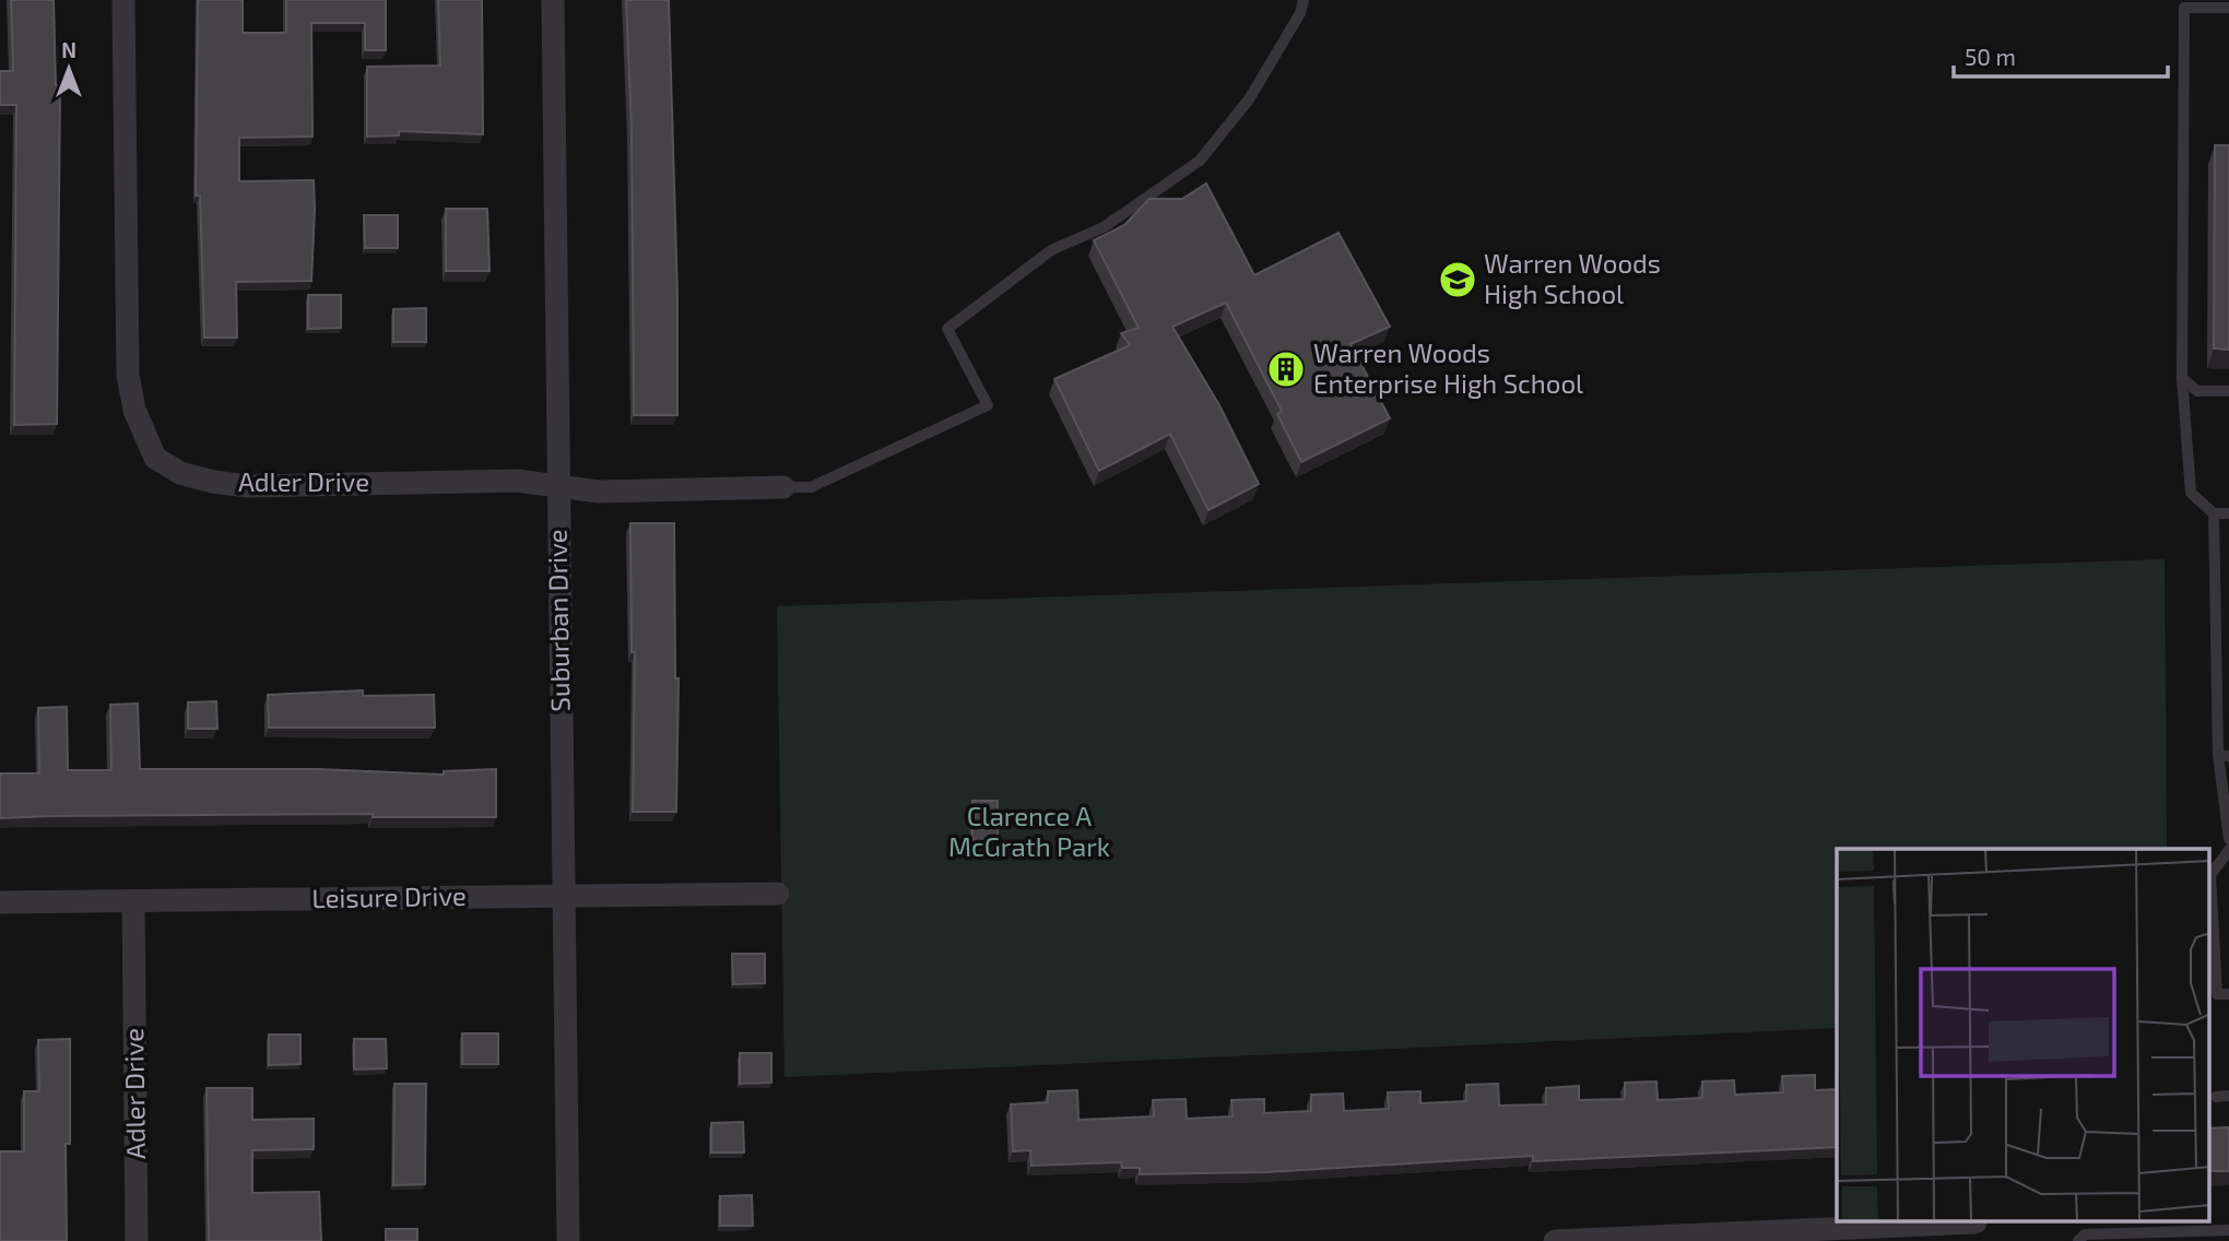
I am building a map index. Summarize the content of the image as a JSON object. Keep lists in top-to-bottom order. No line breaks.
{"streets":{"street":["Adler Drive","Suburban Drive","Leisure Drive"]},"crossings":[["Adler Drive","Suburban Drive"],["Adler Drive","Leisure Drive"],["Suburban Drive","Leisure Drive"]],"parks":["Clarence A McGrath Park"],"places":{"school or university":["Warren Woods High School"],"building":["Warren Woods Enterprise High School"]},"scale_bar":"50 m","north":"top"}
